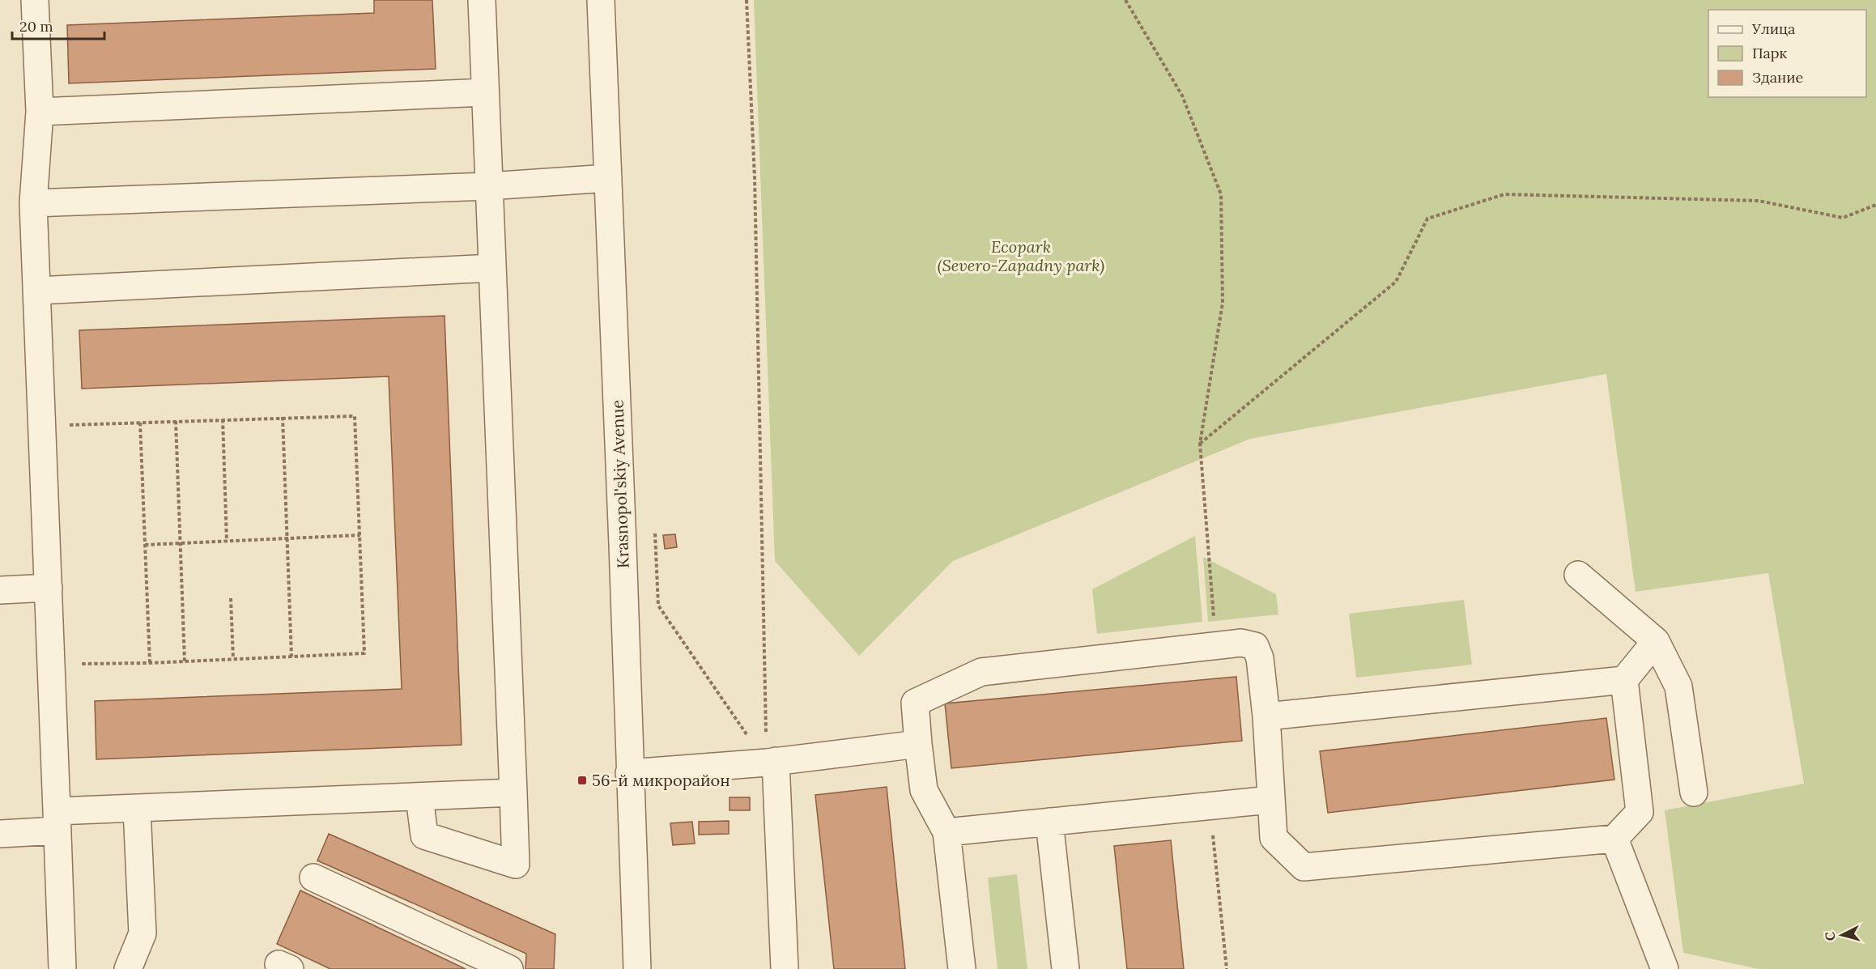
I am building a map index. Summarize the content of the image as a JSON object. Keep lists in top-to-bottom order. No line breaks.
{"streets":{"street":["Krasnopol'skiy Avenue"]},"parks":["Ecopark (Severo-Zapadny park)"],"places":{"transit":["56-й микрорайон"]},"legend":["Улица","Парк","Здание"],"scale_bar":"20 m","north":"left"}
